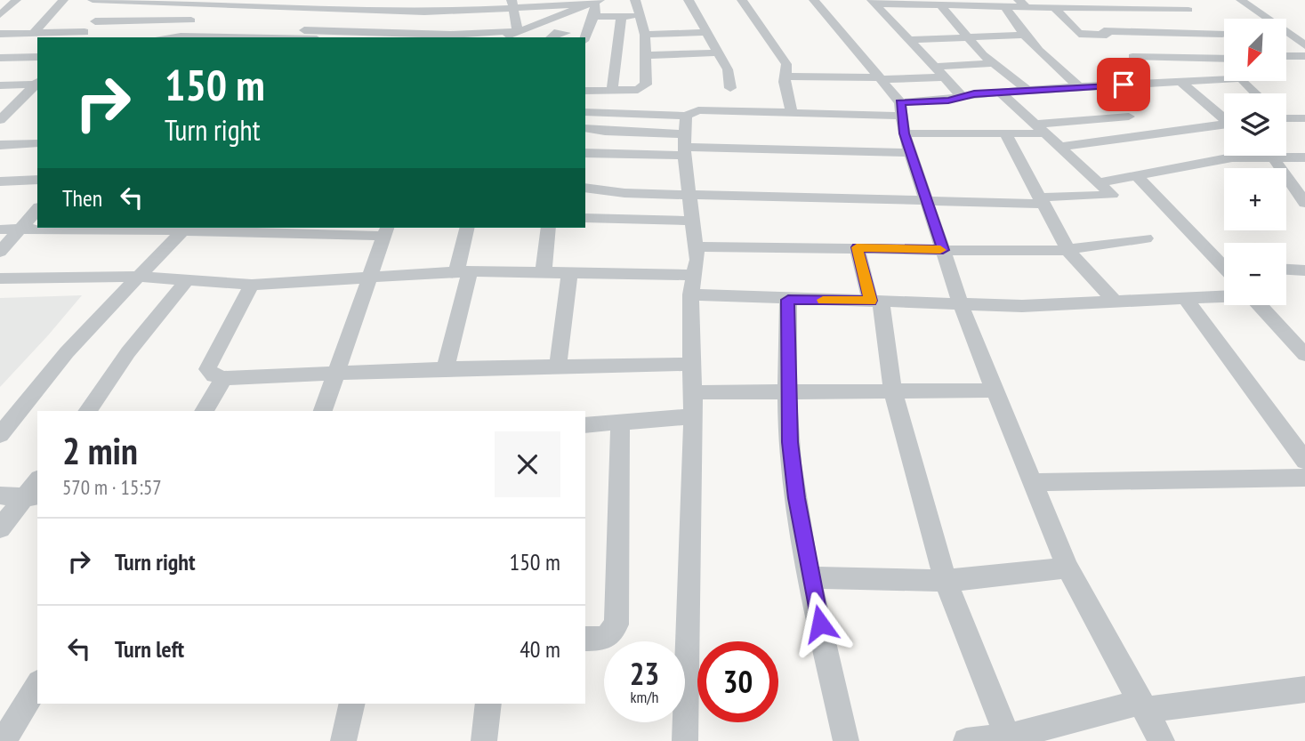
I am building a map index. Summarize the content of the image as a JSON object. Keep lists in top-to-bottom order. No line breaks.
{"north":"bottom left","page":{"map_buttons":["+","−"],"turn":["150 m","Turn right"],"then":"Then","heading":["2 min","570 m · 15:57"],"list":[{"name":"Turn right","value":"150 m"},{"name":"Turn left","value":"40 m"}],"speed":"23 km/h","limit":"30"}}
